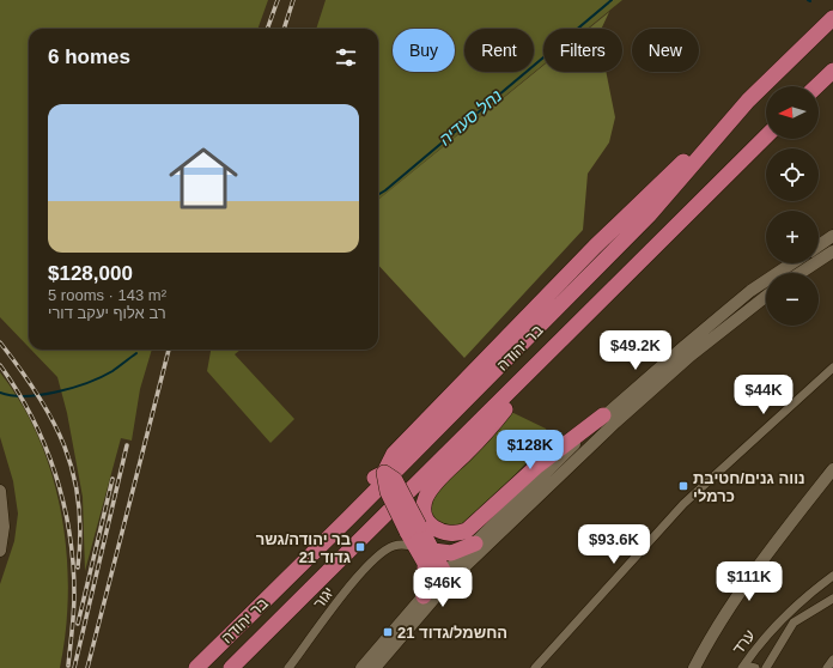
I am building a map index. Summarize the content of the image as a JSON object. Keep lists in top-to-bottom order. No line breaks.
{"streets":{"highway":["בר יהודה"],"street":["יגור","ערד"]},"water":["נחל סעדיה"],"places":{"transit":["נווה גנים/חטיבת כרמלי","בר יהודה/גשר גדוד 21","החשמל/גדוד 21"]},"north":"left","page":{"chip":["Buy","Rent","Filters","New"],"heading":"6 homes","map_buttons":["+","−"],"list":[{"name":"$128,000","note":"5 rooms · 143 m² · רב אלוף יעקב דורי"}],"price":["$49.2K","$44K","$128K","$93.6K","$111K","$46K"]}}
